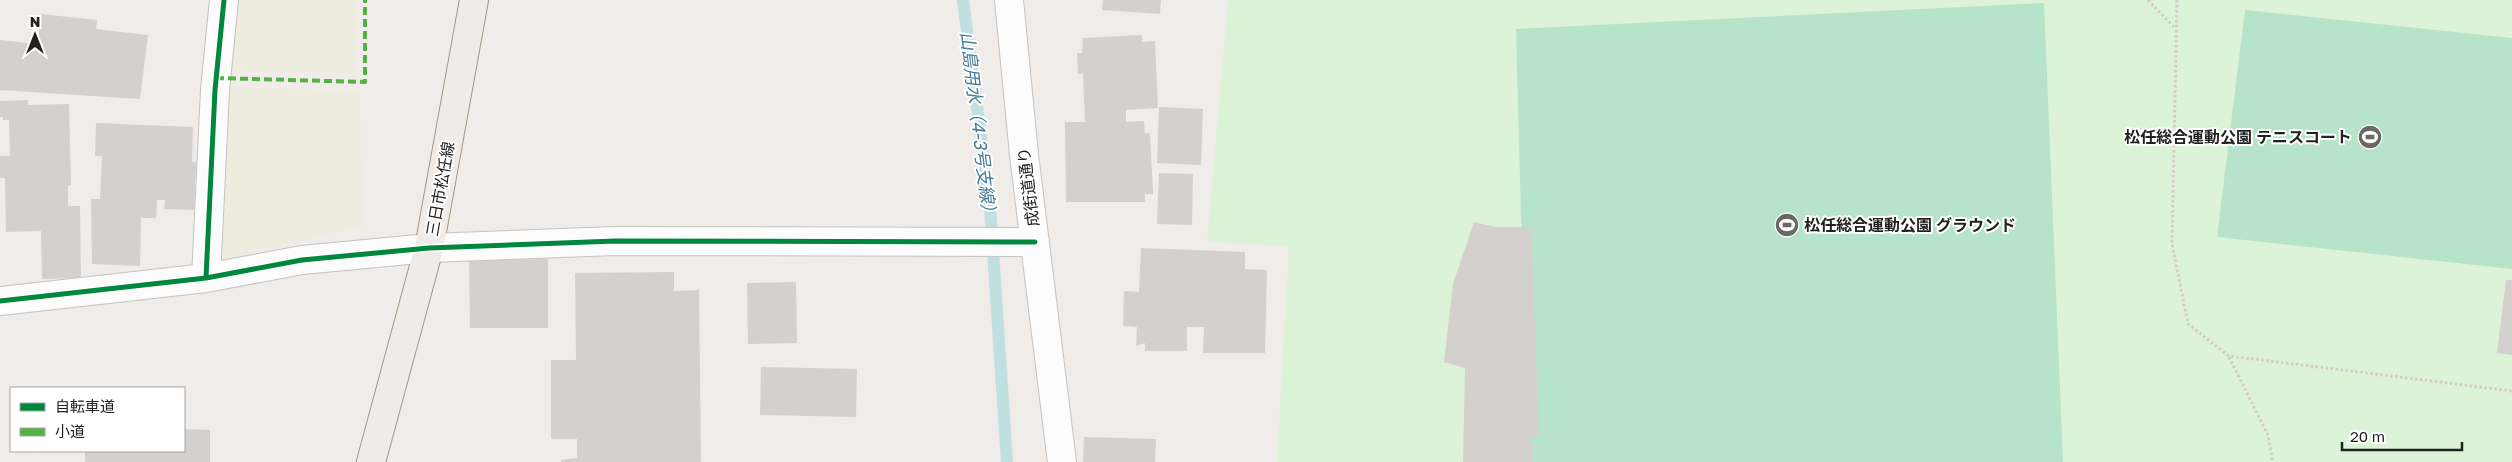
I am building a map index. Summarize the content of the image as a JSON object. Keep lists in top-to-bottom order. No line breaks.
{"streets":{"main road":["三日市松任線"],"street":["成街道通り"]},"water":["山島用水（4-3号支線）"],"places":{"sports":["松任総合運動公園 テニスコート","松任総合運動公園 グラウンド"]},"legend":["自転車道","小道"],"scale_bar":"20 m","north":"top"}
